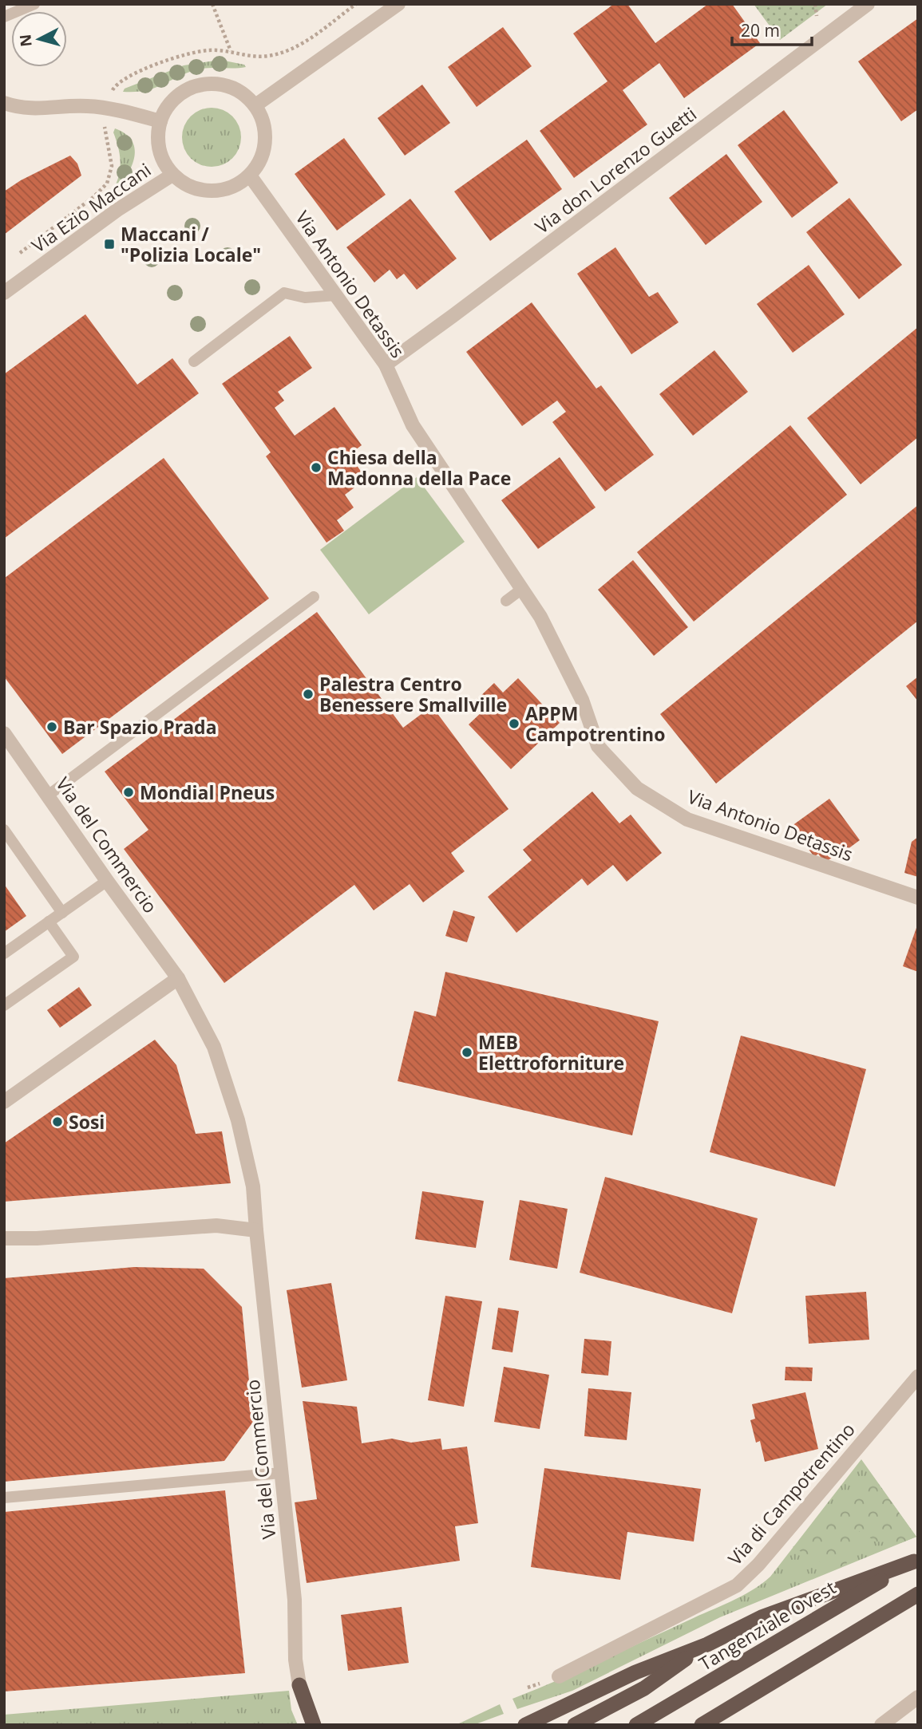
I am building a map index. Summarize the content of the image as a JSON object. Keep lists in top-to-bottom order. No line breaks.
{"streets":{"highway":["Tangenziale Ovest"],"street":["Via don Lorenzo Guetti","Via Ezio Maccani","Via Antonio Detassis","Via del Commercio","Via di Campotrentino"]},"crossings":[["Via don Lorenzo Guetti","Via Antonio Detassis"],["Via Ezio Maccani","Via Antonio Detassis"]],"places":{"transit":["Maccani / \"Polizia Locale\""],"other":["Chiesa della Madonna della Pace","Palestra Centro Benessere Smallville","APPM Campotrentino","Bar Spazio Prada","Mondial Pneus","MEB Elettroforniture","Sosi"]},"scale_bar":"20 m","north":"left"}
